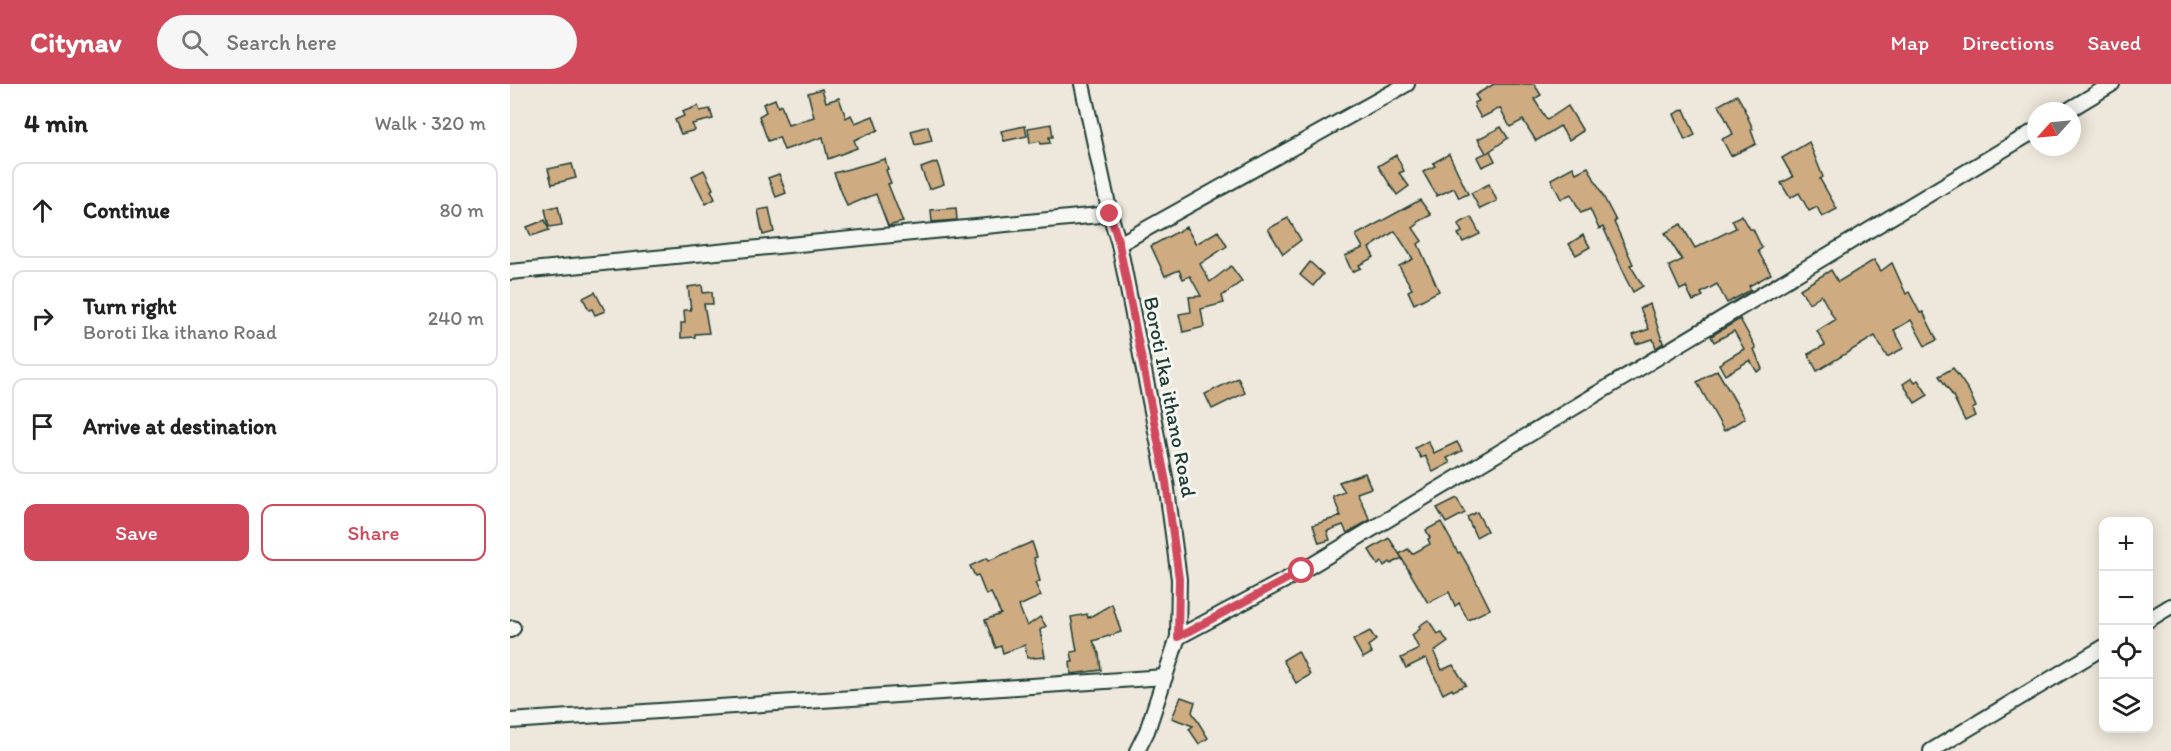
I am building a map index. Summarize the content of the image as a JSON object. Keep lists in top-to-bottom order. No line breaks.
{"streets":{"street":["Boroti Ika ithano Road"]},"north":"bottom left","page":{"header":"Citynav","search":"Search here","nav":["Map","Directions","Saved"],"heading":["4 min","Walk · 320 m"],"list":[["Continue","80 m"],["Turn right","Boroti Ika ithano Road","240 m"],"Arrive at destination"],"buttons":["Save","Share"],"map_buttons":["+","−"]}}
